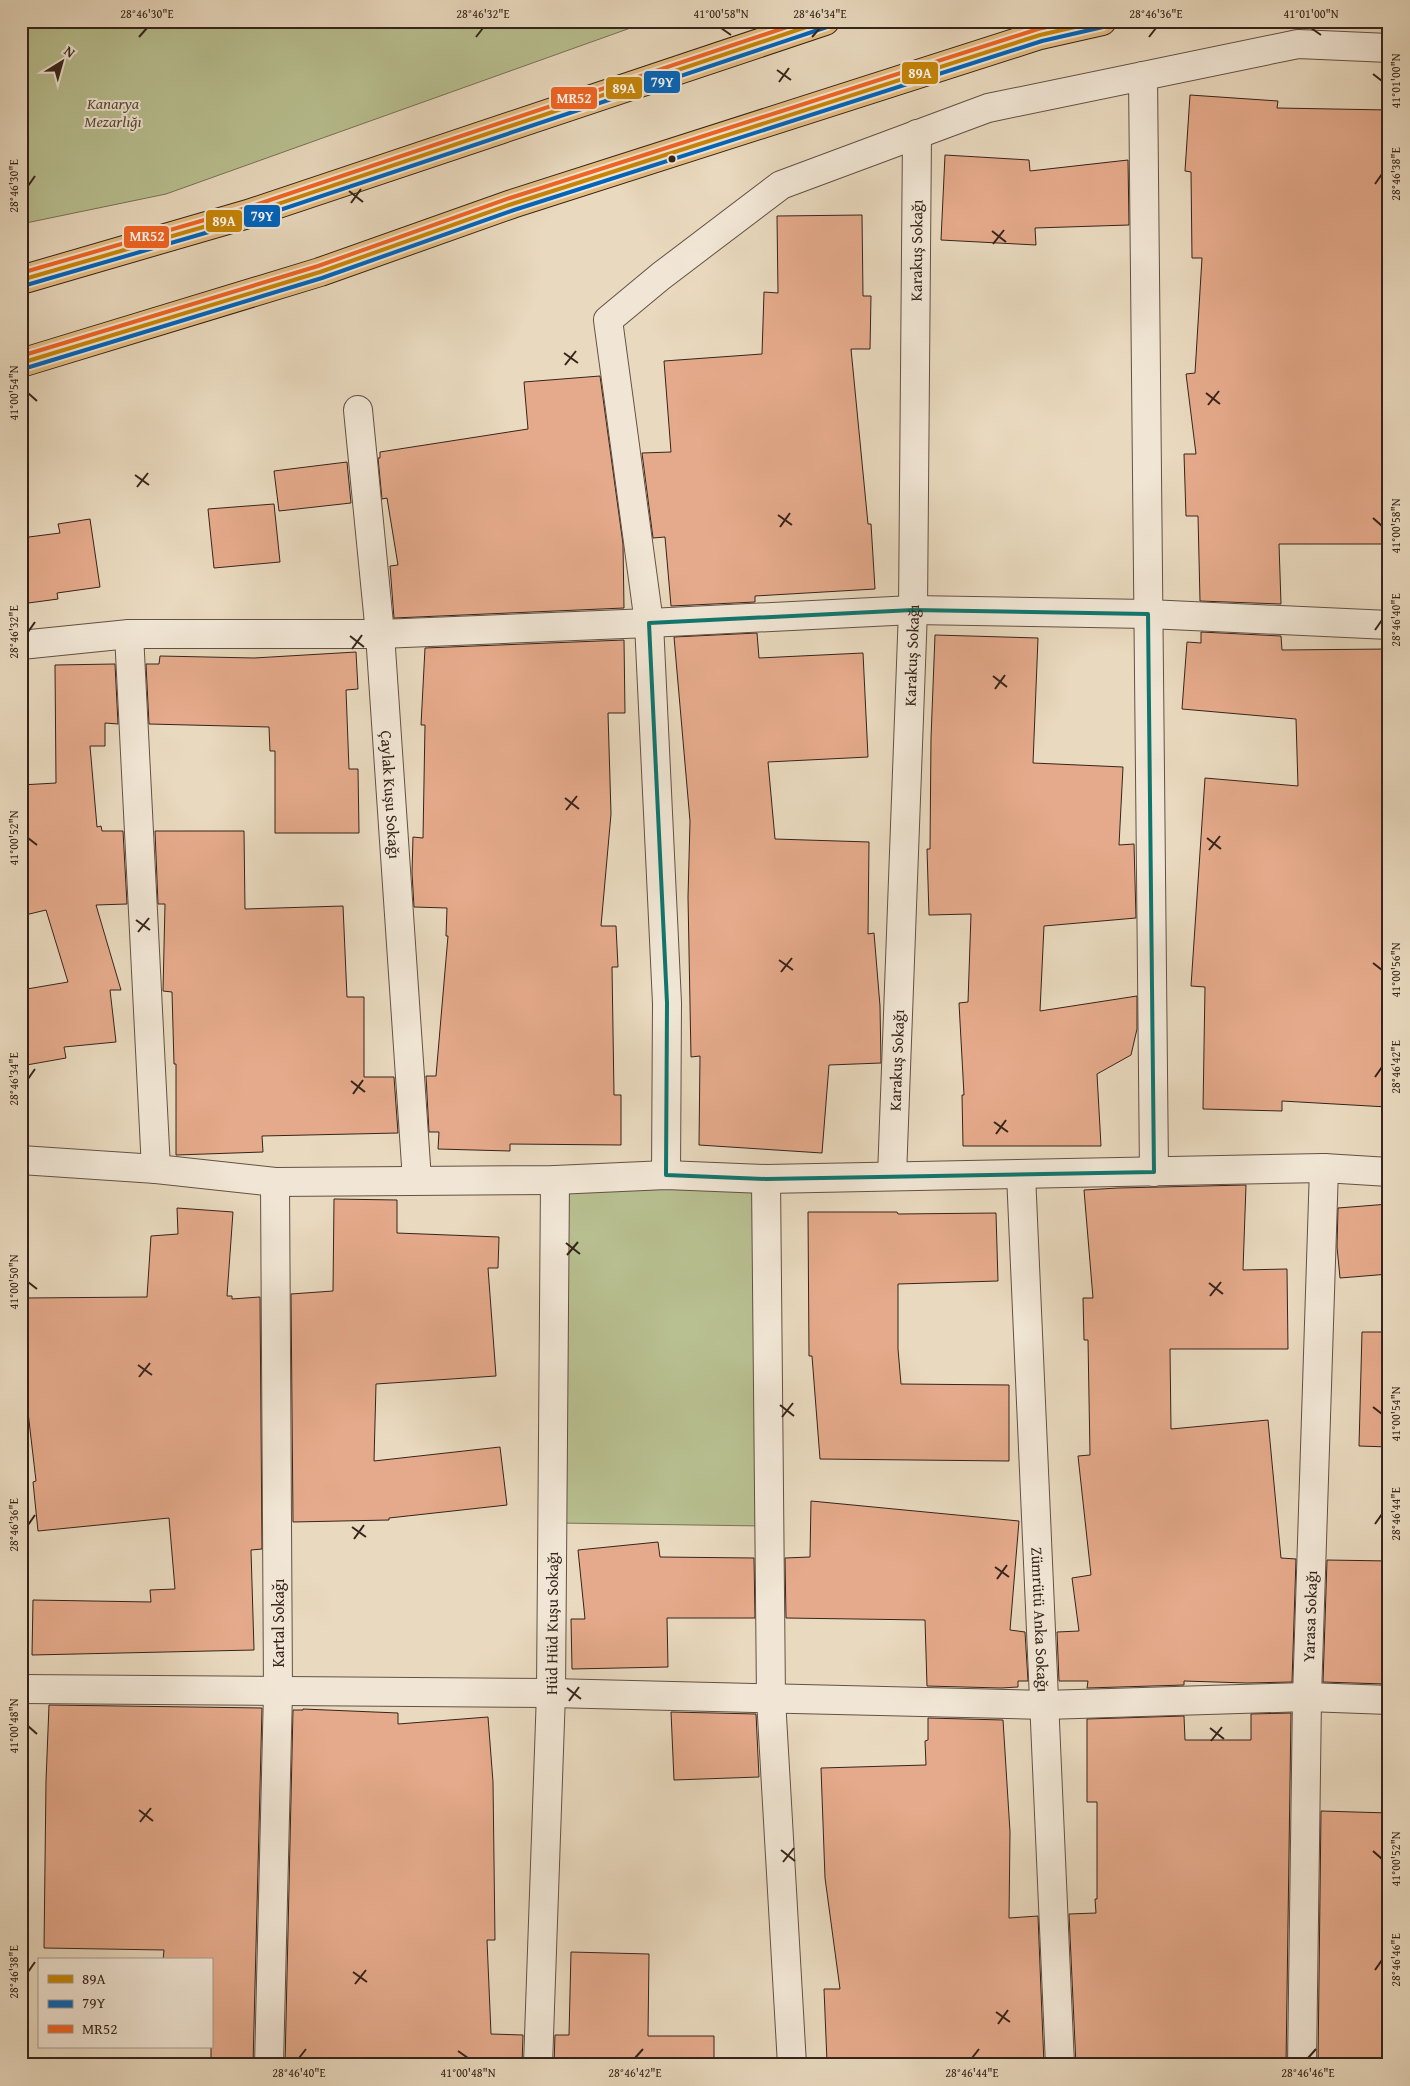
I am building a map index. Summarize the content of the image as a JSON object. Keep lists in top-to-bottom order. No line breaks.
{"streets":{"street":["Karakuş Sokağı","Çaylak Kuşu Sokağı","Yarasa Sokağı","Zümrütü Anka Sokağı","Hüd Hüd Kuşu Sokağı","Kartal Sokağı"]},"parks":["Kanarya Mezarlığı"],"lines":["transit line 89A","transit line MR52","transit line 79Y"],"legend":["89A","79Y","MR52"],"north":"top right","coordinates":["28°46'30\"E","28°46'32\"E","41°00'58\"N","28°46'34\"E","28°46'36\"E","41°01'00\"N","28°46'38\"E","41°00'54\"N","28°46'40\"E","41°00'52\"N","41°00'56\"N","28°46'42\"E","41°00'50\"N","28°46'44\"E","41°00'48\"N","28°46'46\"E"]}
